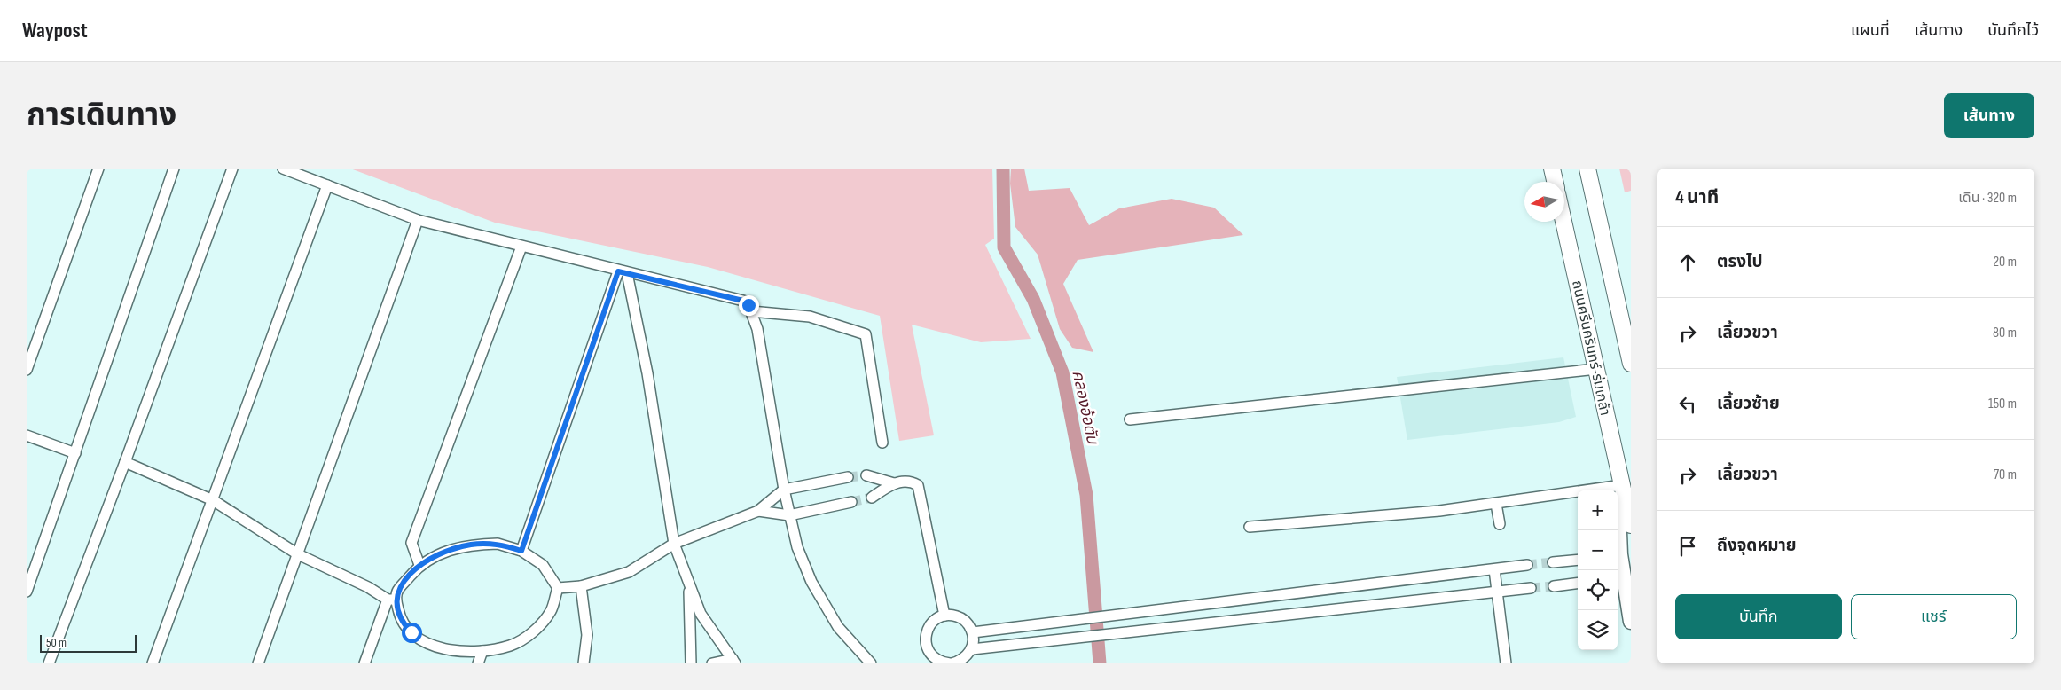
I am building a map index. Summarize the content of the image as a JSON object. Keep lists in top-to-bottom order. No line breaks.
{"streets":{"main road":["ถนนศรีนครินทร์-ร่มเกล้า"]},"water":["คลองอ้อตัน"],"scale_bar":"50 m","north":"left","page":{"header":"Waypost","nav":["แผนที่","เส้นทาง","บันทึกไว้"],"title":"การเดินทาง","buttons":["เส้นทาง",["บันทึก","แชร์"]],"heading":["4 นาที","เดิน · 320 m"],"list":[["ตรงไป","20 m"],["เลี้ยวขวา","80 m"],["เลี้ยวซ้าย","150 m"],["เลี้ยวขวา","70 m"],"ถึงจุดหมาย"],"map_buttons":["+","−"],"scale":"50 m"}}
